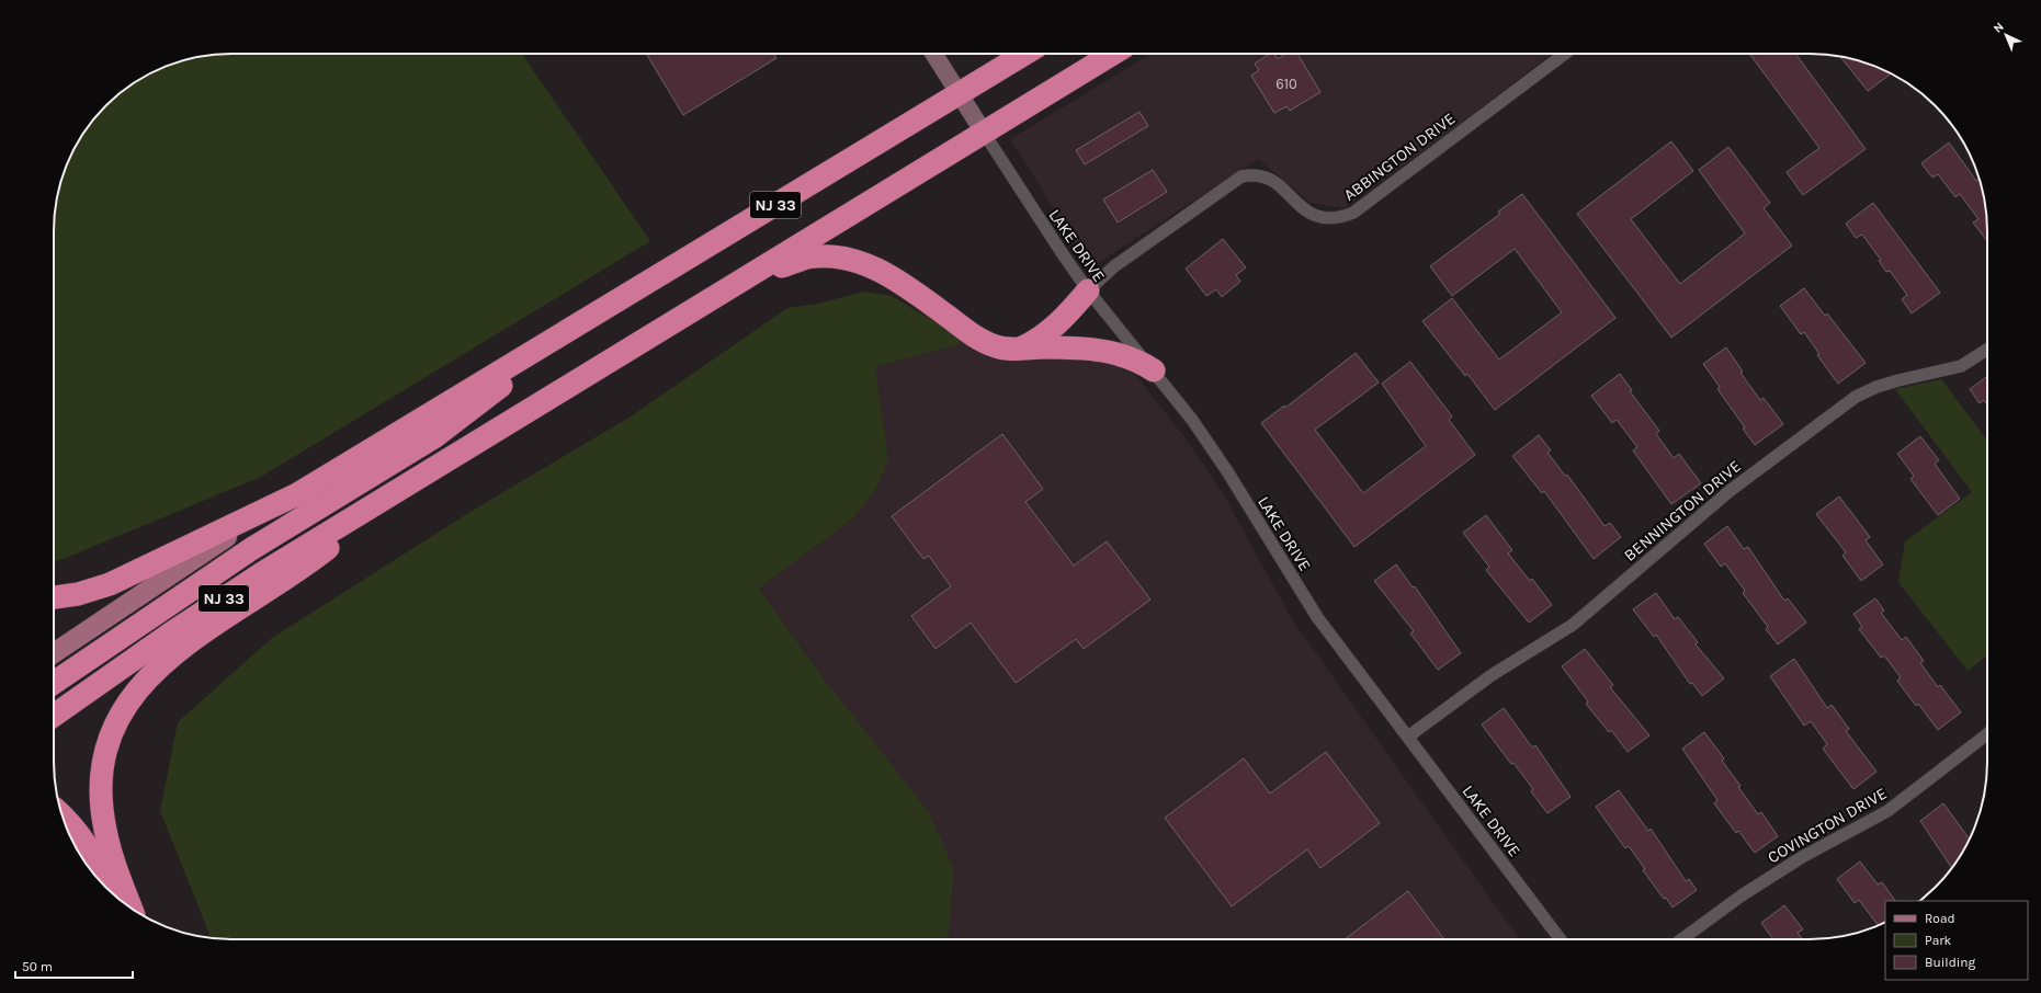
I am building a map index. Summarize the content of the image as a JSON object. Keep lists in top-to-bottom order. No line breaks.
{"streets":{"highway":["NJ 33"],"street":["ABBINGTON DRIVE","LAKE DRIVE","BENNINGTON DRIVE","COVINGTON DRIVE"]},"crossings":[["ABBINGTON DRIVE","LAKE DRIVE"],["NJ 33","LAKE DRIVE"],["LAKE DRIVE","BENNINGTON DRIVE"]],"house_numbers":["610"],"legend":["Road","Park","Building"],"scale_bar":"50 m","north":"top left"}
